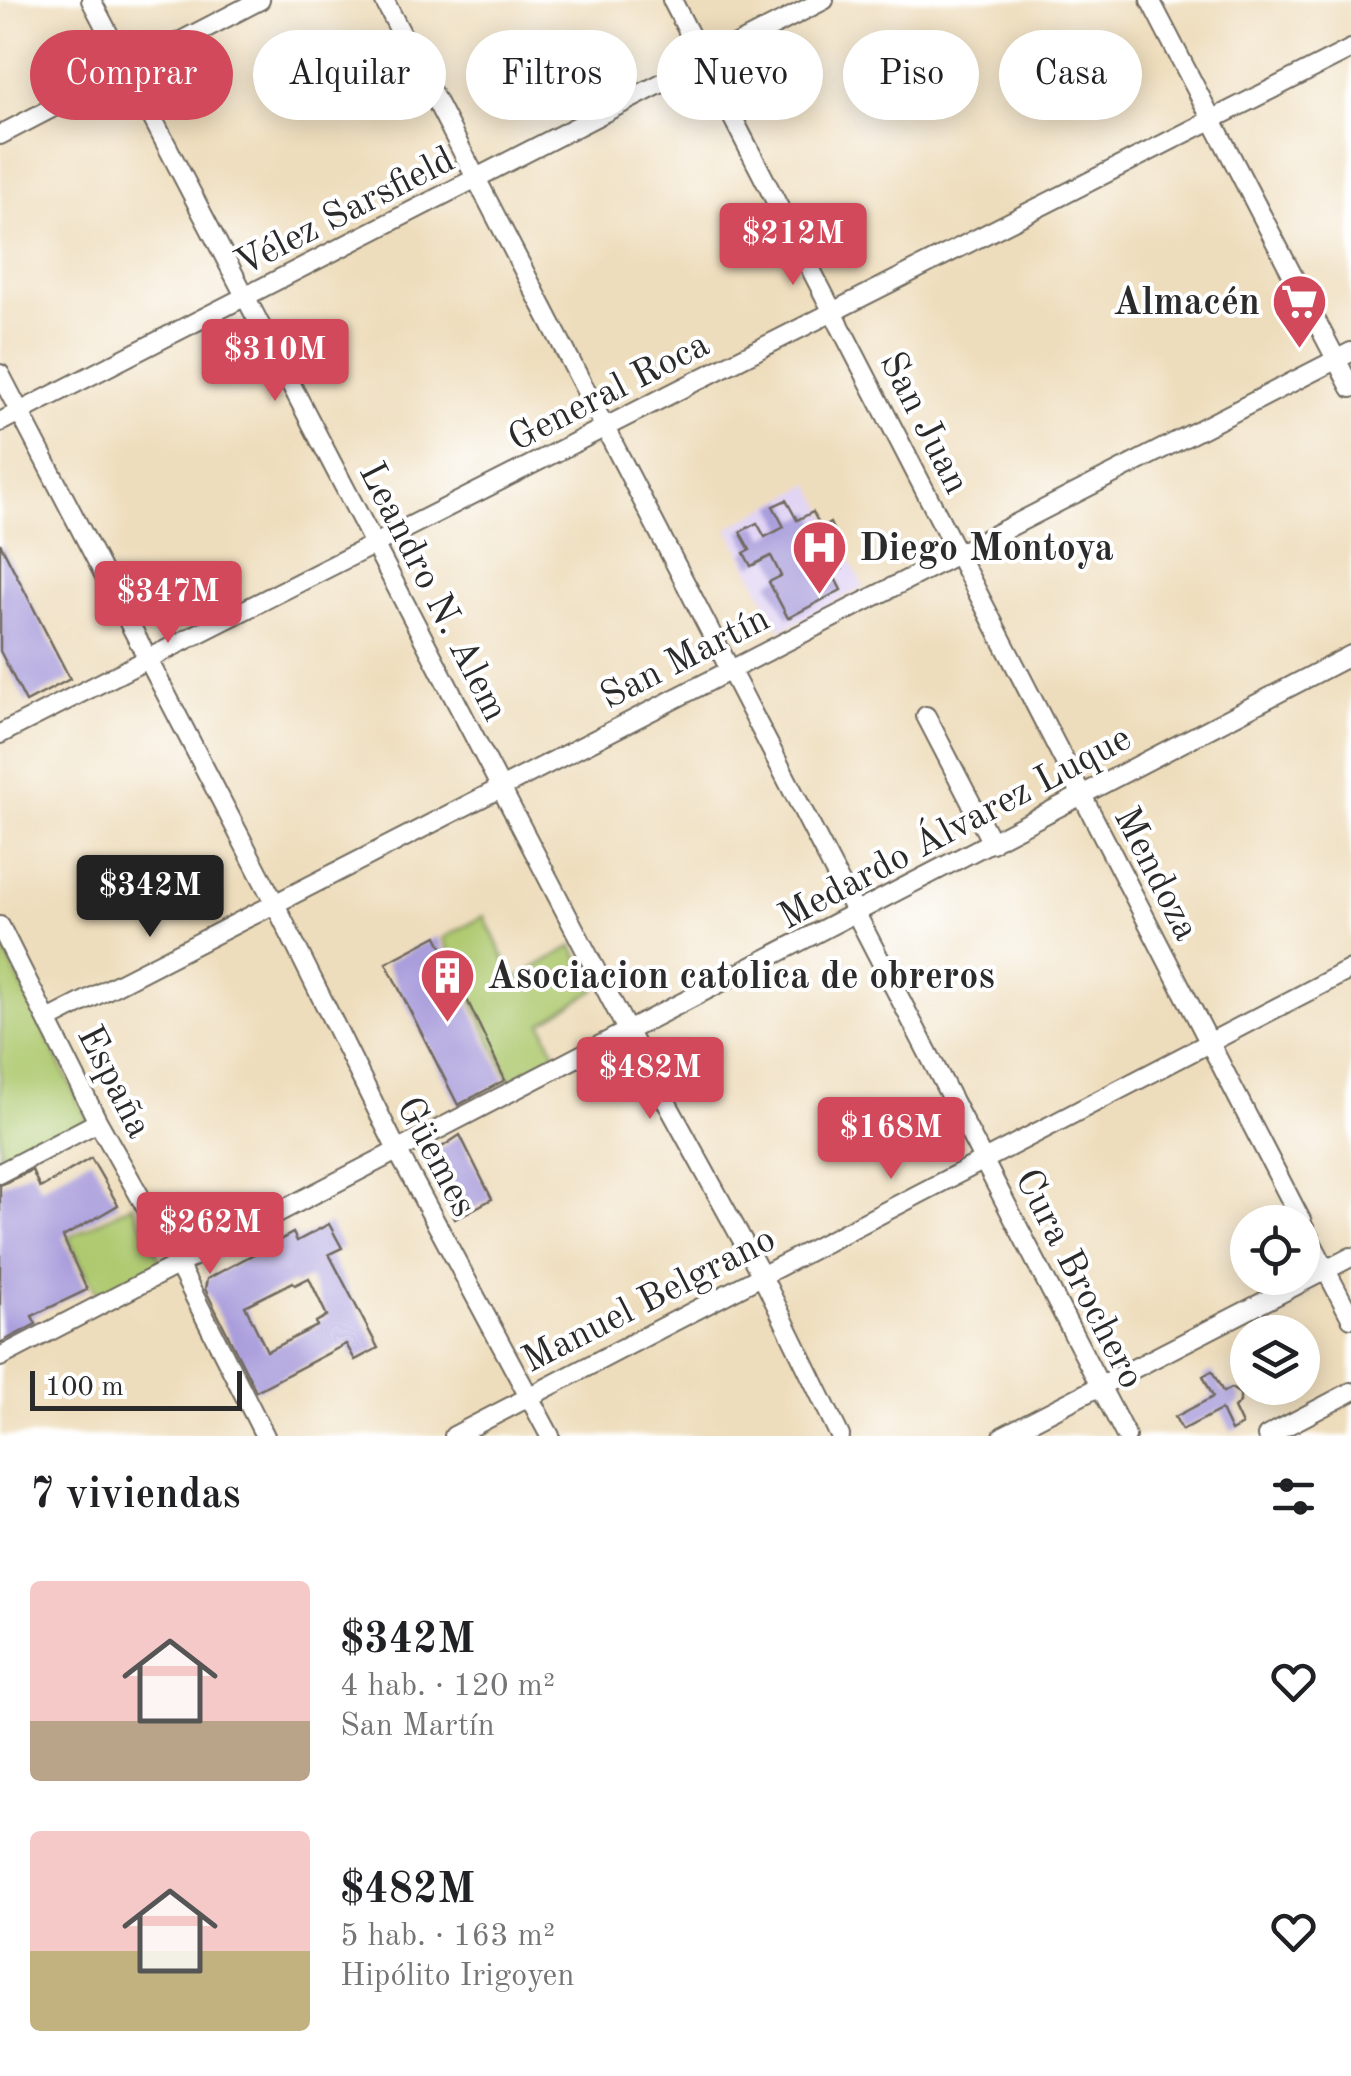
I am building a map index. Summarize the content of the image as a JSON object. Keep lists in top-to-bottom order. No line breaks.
{"streets":{"street":["Vélez Sarsfield","General Roca","San Juan","Leandro N. Alem","San Martín","Medardo Álvarez Luque","Mendoza","España","Güemes","Cura Brochero","Manuel Belgrano"]},"crossings":[["Vélez Sarsfield","Leandro N. Alem"],["Vélez Sarsfield","Güemes"],["Vélez Sarsfield","Cura Brochero"],["General Roca","San Juan"],["General Roca","Leandro N. Alem"],["General Roca","Güemes"],["General Roca","Cura Brochero"],["San Juan","San Martín"],["San Juan","Mendoza"],["Leandro N. Alem","San Martín"],["Leandro N. Alem","Medardo Álvarez Luque"],["Leandro N. Alem","Manuel Belgrano"],["San Martín","Mendoza"],["San Martín","España"],["San Martín","Güemes"],["San Martín","Cura Brochero"],["Medardo Álvarez Luque","Mendoza"],["Medardo Álvarez Luque","España"],["Medardo Álvarez Luque","Güemes"],["Medardo Álvarez Luque","Cura Brochero"],["Mendoza","Manuel Belgrano"],["Güemes","Manuel Belgrano"],["Cura Brochero","Manuel Belgrano"]],"places":{"supermarket":["Almacén"],"hospital":["Diego Montoya"],"building":["Asociacion catolica de obreros"]},"scale_bar":"100 m","page":{"chip":["Comprar","Alquilar","Filtros","Nuevo","Piso","Casa"],"price":["$212M","$310M","$347M","$342M","$482M","$168M","$262M"],"scale":"100 m","heading":"7 viviendas","list":[{"name":"$342M","note":"4 hab. · 120 m² · San Martín"},{"name":"$482M","note":"5 hab. · 163 m² · Hipólito Irigoyen"}]}}
